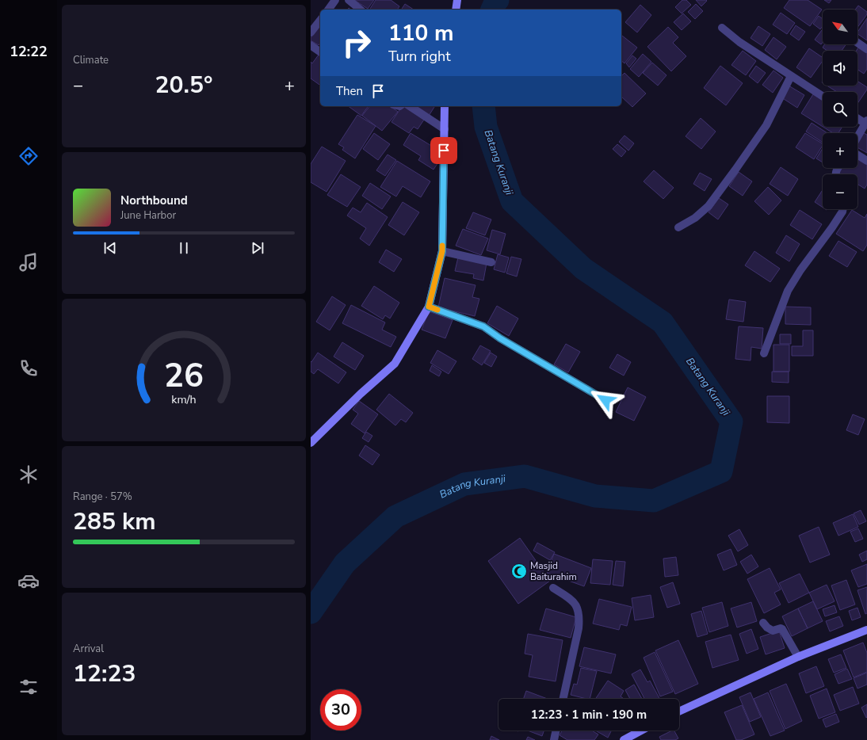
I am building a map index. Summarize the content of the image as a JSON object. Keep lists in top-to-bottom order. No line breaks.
{"water":["Batang Kuranji"],"places":{"mosque":["Masjid Baiturahim"]},"north":"top left","page":{"tabs":"12:22","tile":["Climate",["Range · 57%","285 km"],["Arrival","12:23"]],"map_buttons":["+","−"],"turn":["110 m","Turn right"],"heat":["−","20.5°","+"],"then":"Then","song":["Northbound","June Harbor"],"limit":"30","trip":"12:23 · 1 min · 190 m","gauge":["26","km/h"]}}
